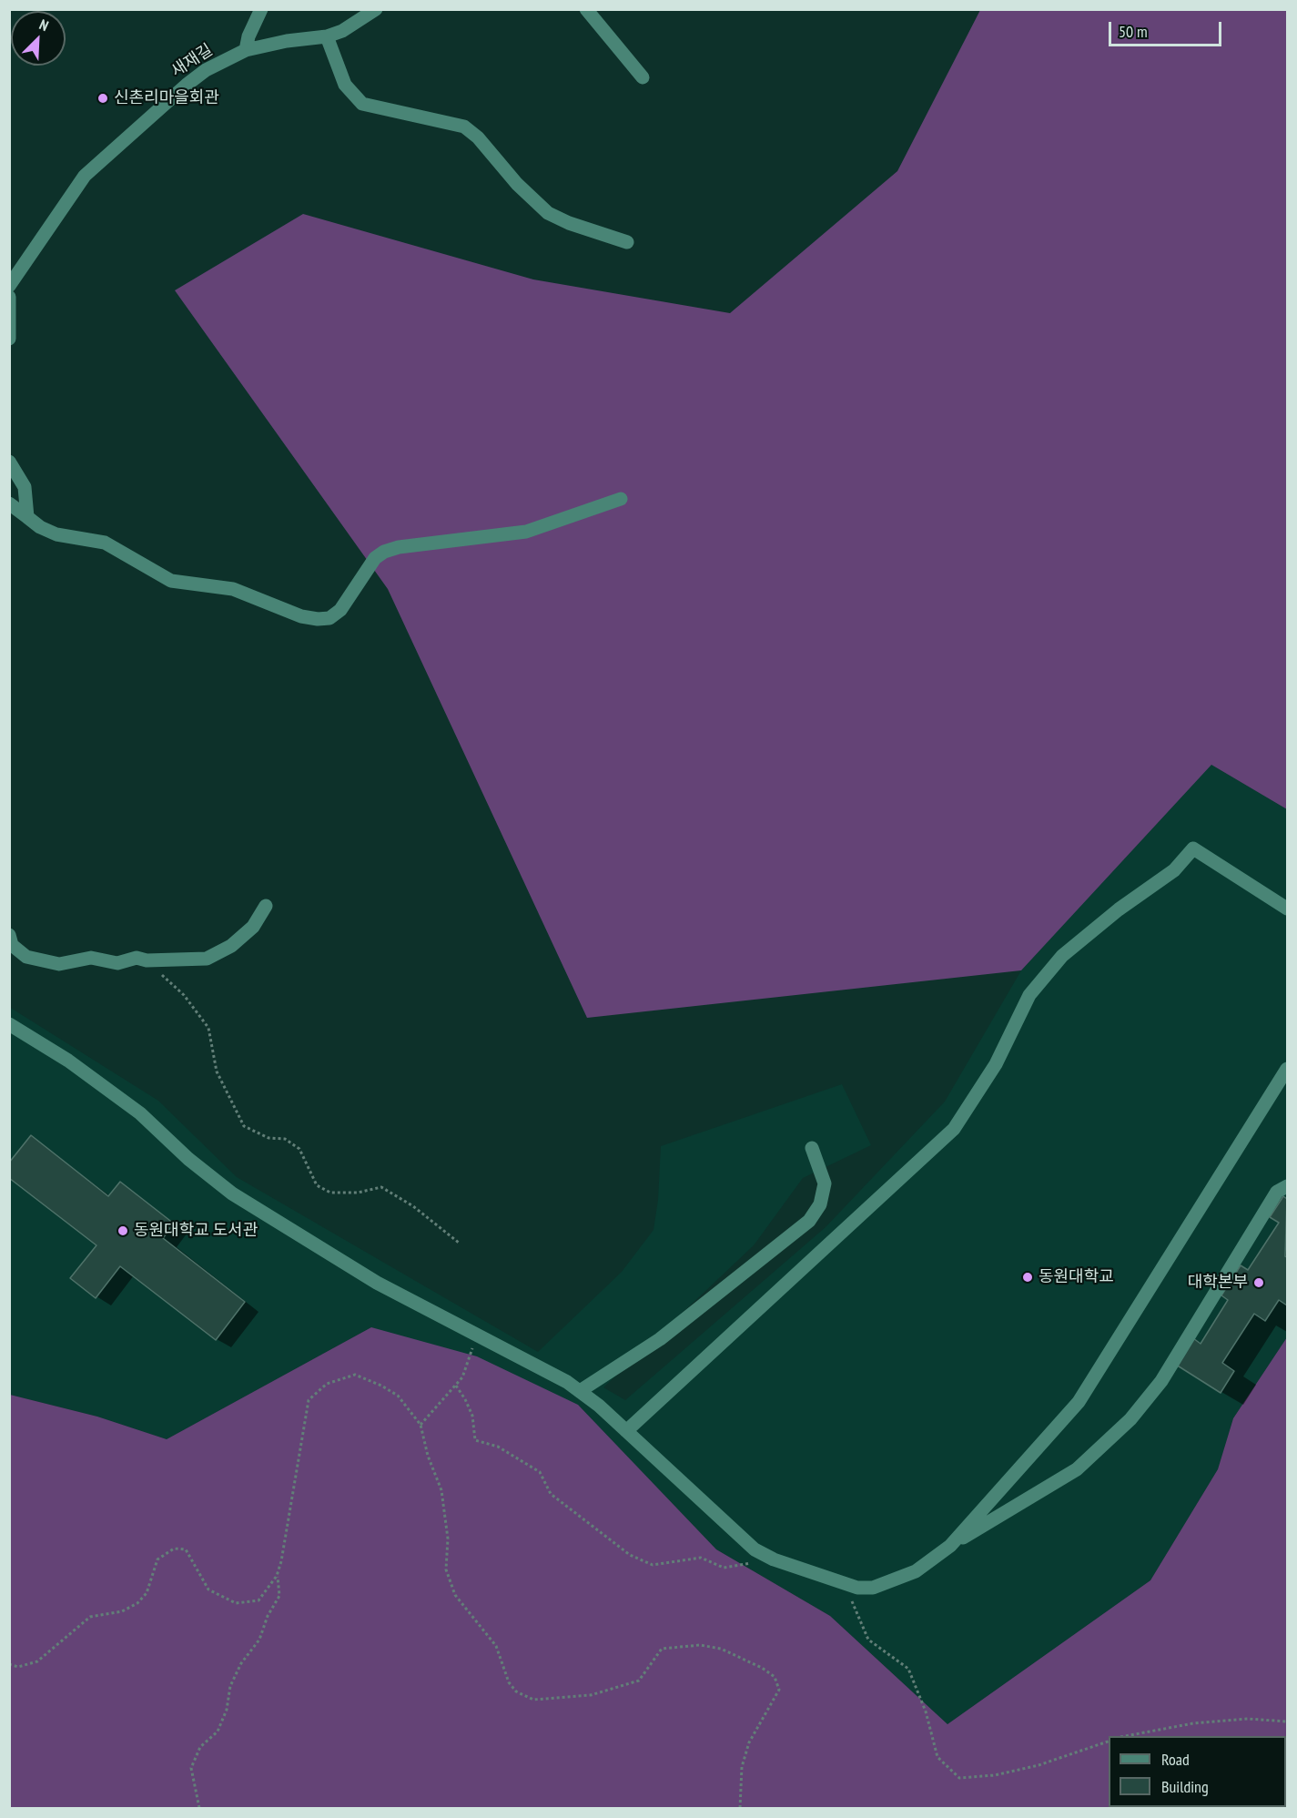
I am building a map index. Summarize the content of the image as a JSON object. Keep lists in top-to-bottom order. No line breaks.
{"streets":{"street":["새재길"]},"places":["신촌리마을회관","동원대학교 도서관","동원대학교","대학본부"],"legend":["Road","Building"],"scale_bar":"50 m","north":"top right"}
